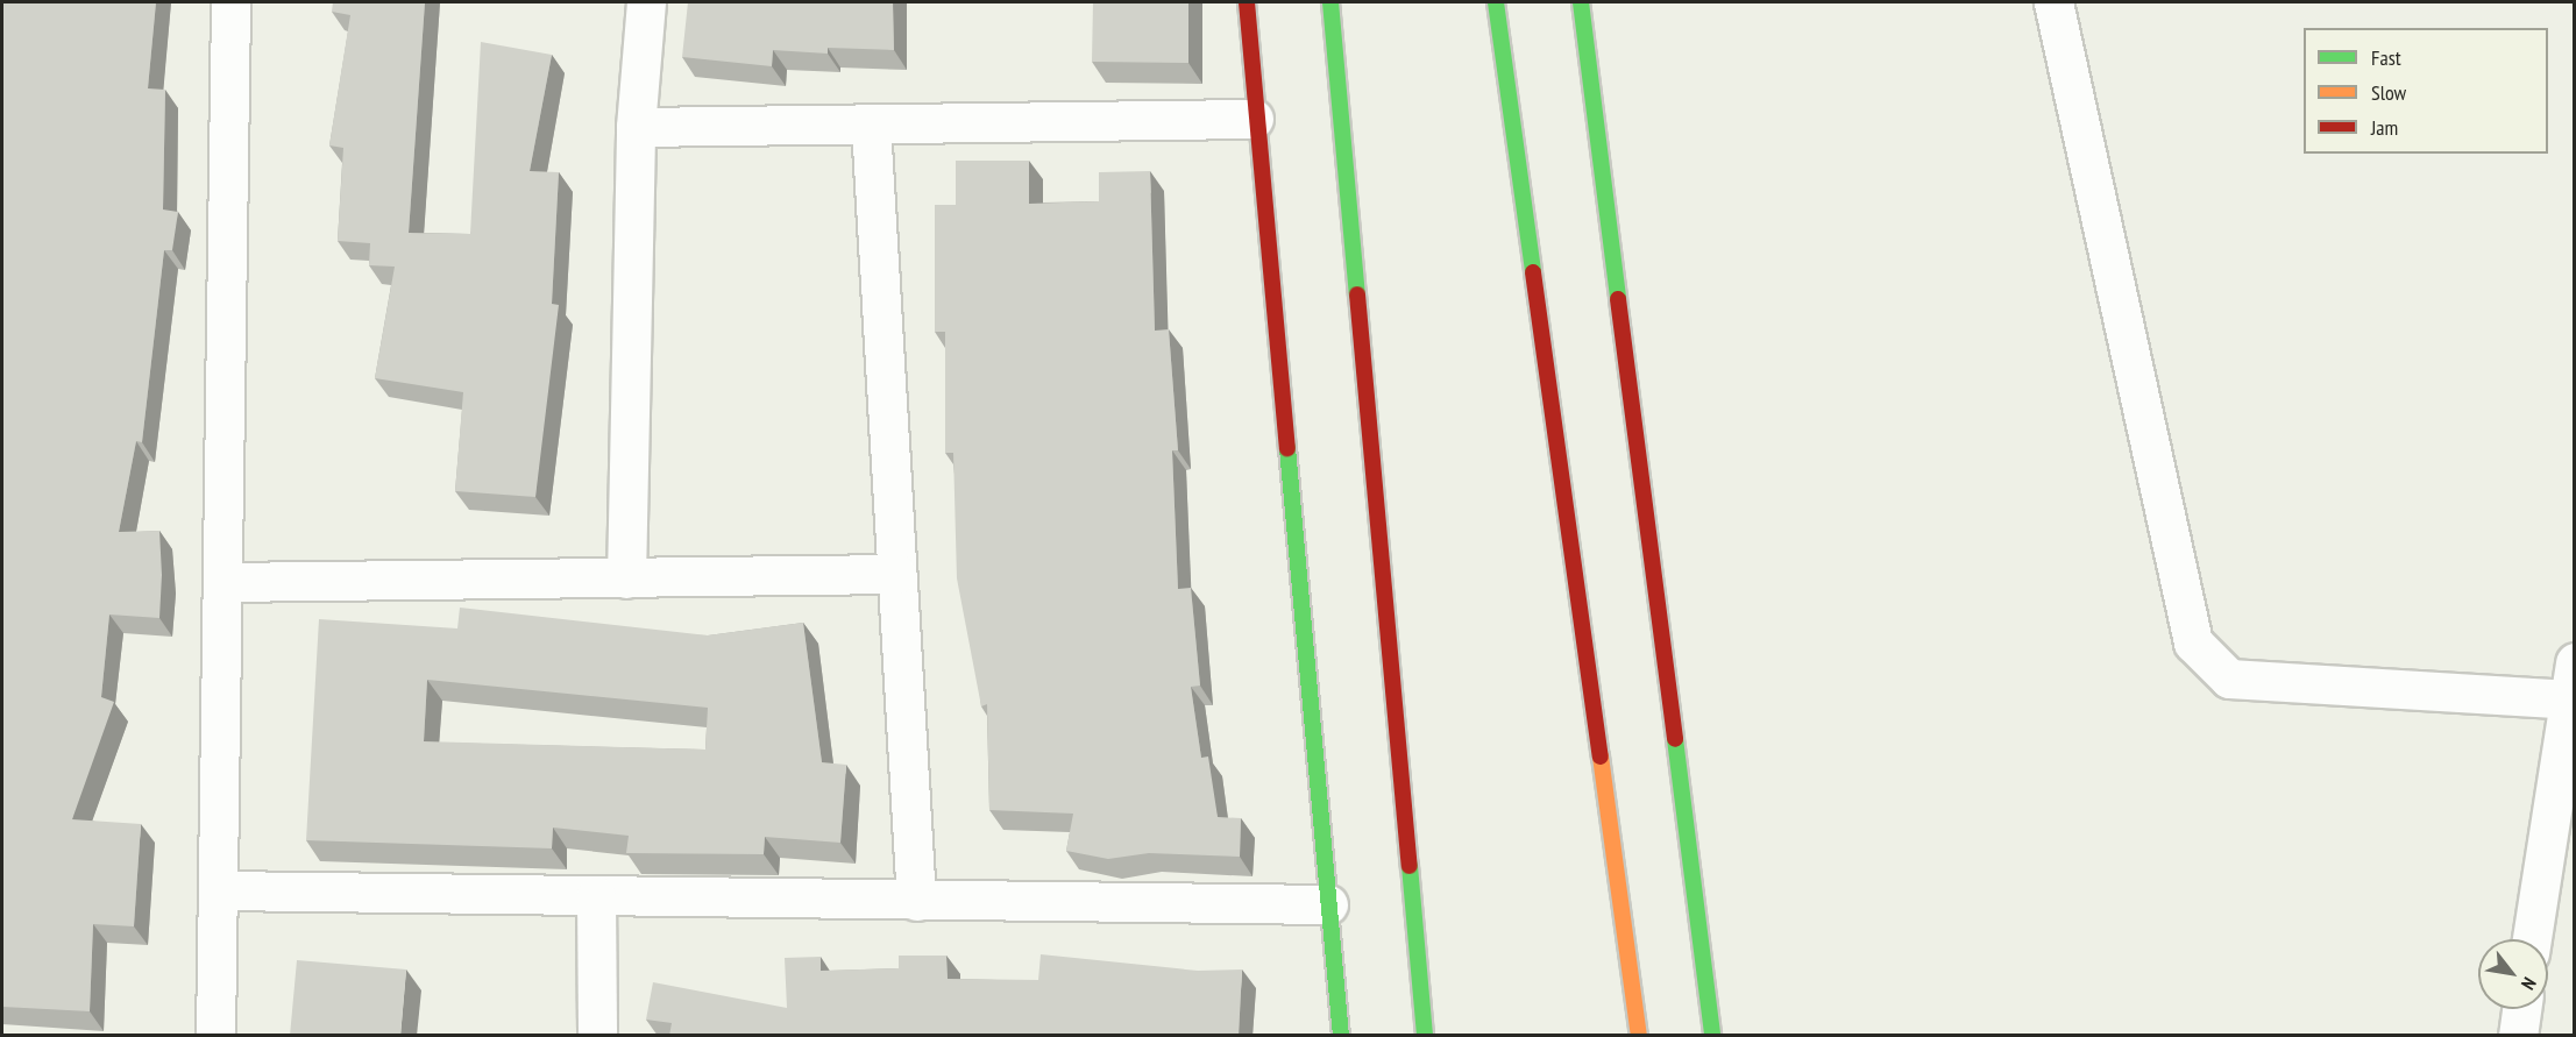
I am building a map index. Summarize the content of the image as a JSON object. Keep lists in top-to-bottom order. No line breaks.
{"legend":["Fast","Slow","Jam"],"north":"bottom right"}
